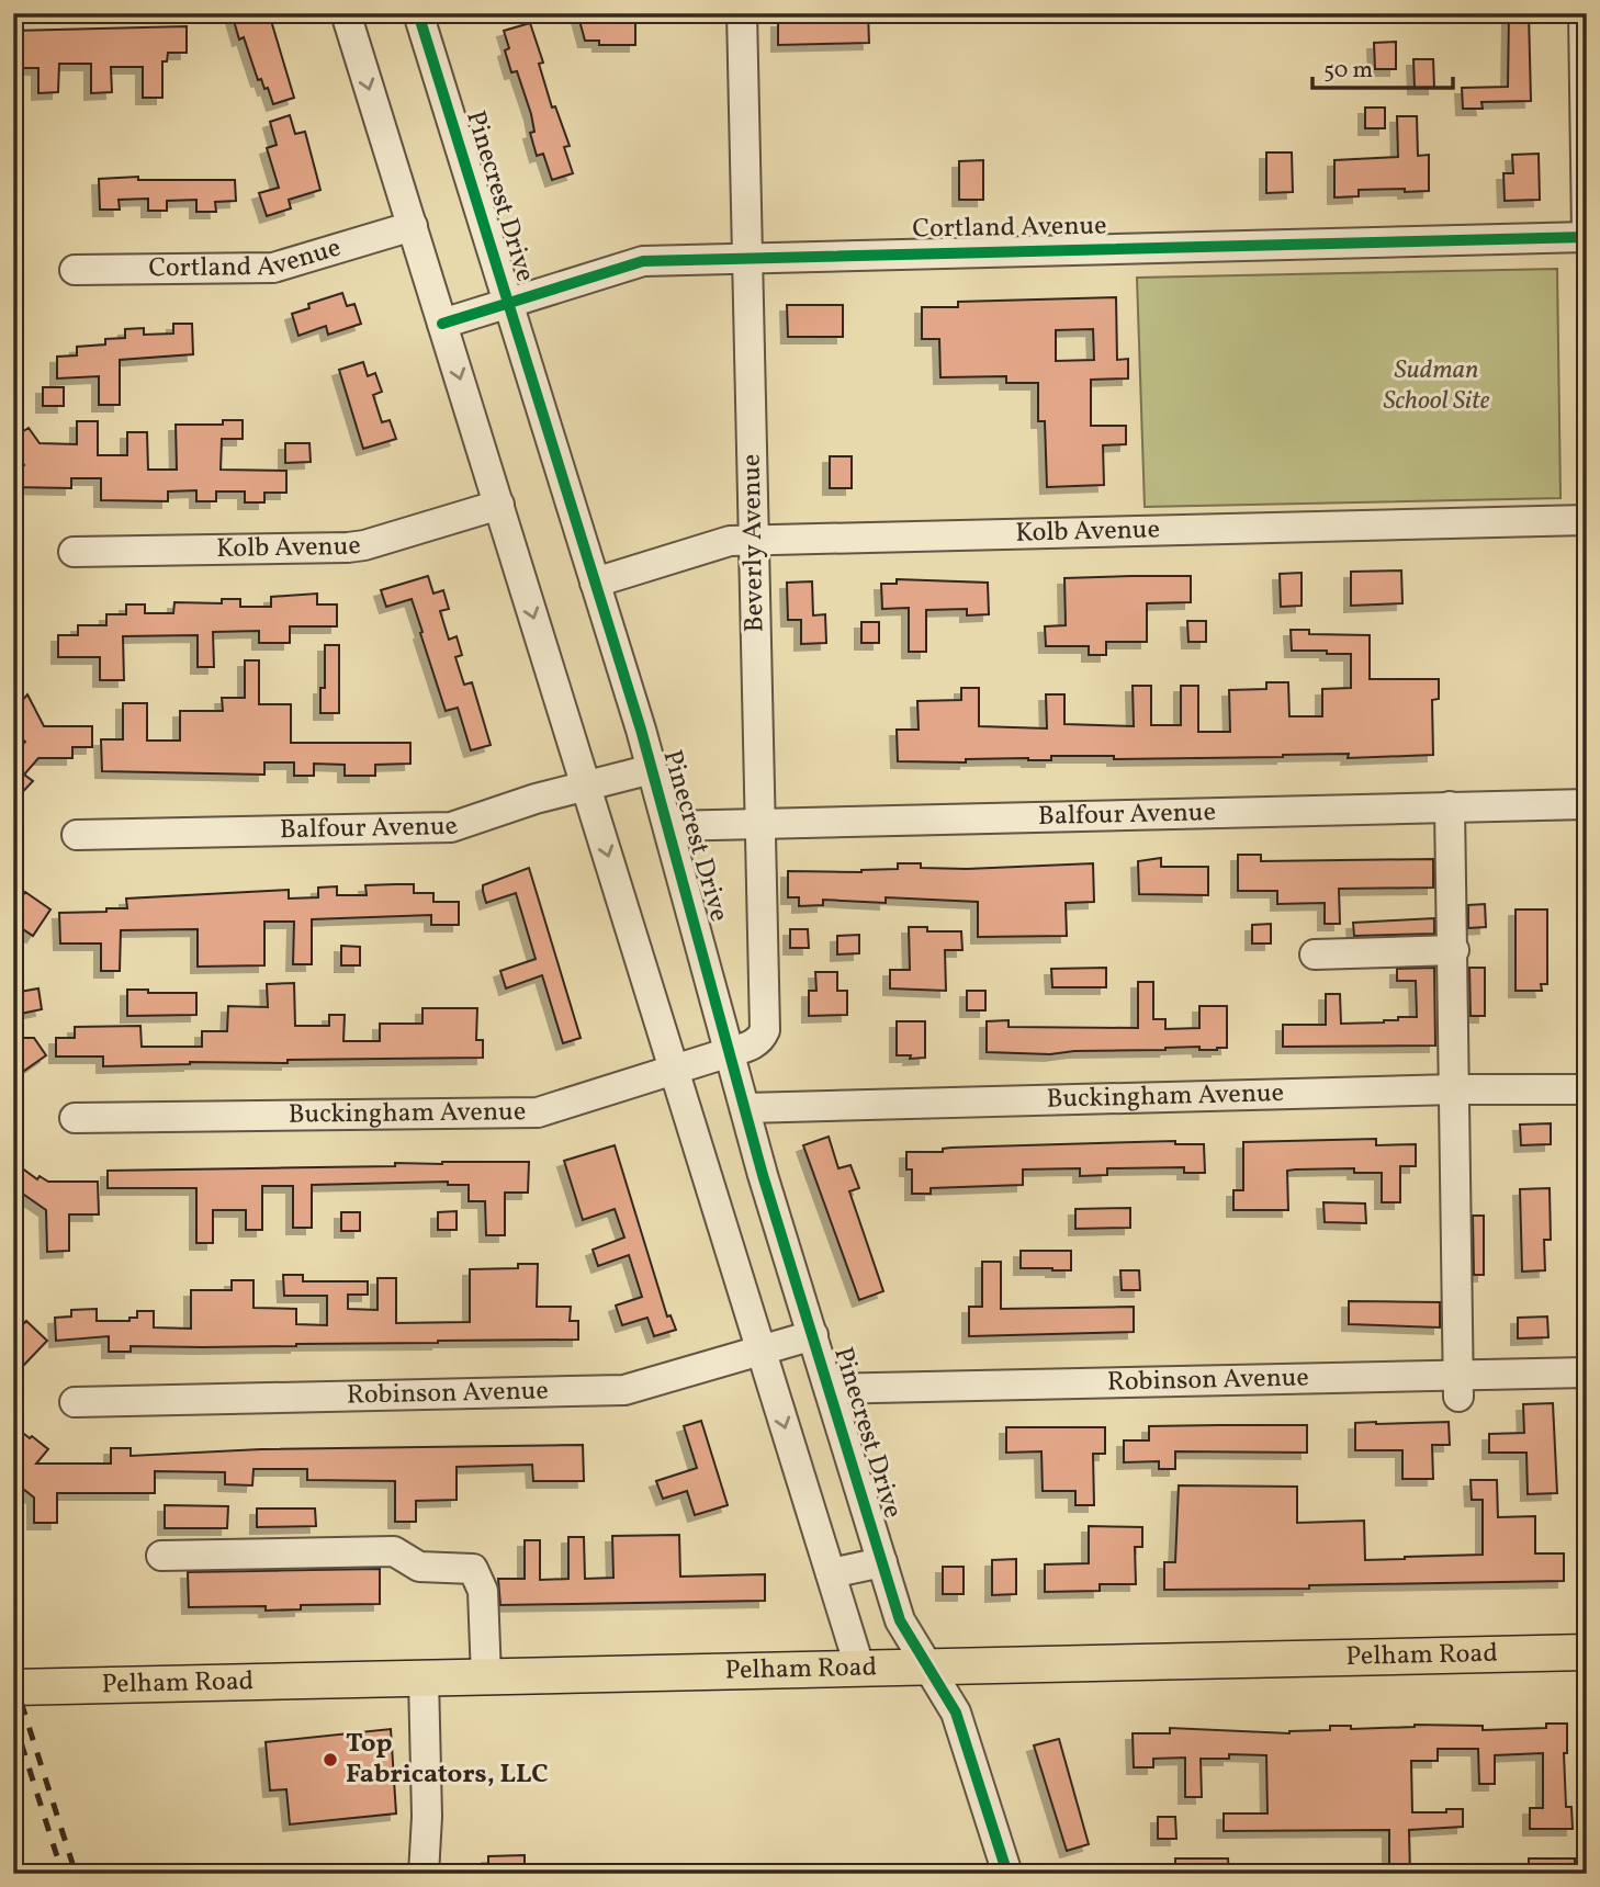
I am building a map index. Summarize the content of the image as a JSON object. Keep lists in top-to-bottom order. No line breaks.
{"streets":{"main road":["Pelham Road"],"street":["Pinecrest Drive","Cortland Avenue","Kolb Avenue","Beverly Avenue","Balfour Avenue","Buckingham Avenue","Robinson Avenue"]},"crossings":[["Pinecrest Drive","Cortland Avenue"],["Pinecrest Drive","Kolb Avenue"],["Pinecrest Drive","Beverly Avenue"],["Pinecrest Drive","Balfour Avenue"],["Pinecrest Drive","Buckingham Avenue"],["Pinecrest Drive","Robinson Avenue"],["Pinecrest Drive","Pelham Road"],["Cortland Avenue","Beverly Avenue"],["Kolb Avenue","Beverly Avenue"],["Beverly Avenue","Balfour Avenue"],["Beverly Avenue","Buckingham Avenue"]],"parks":["Sudman School Site"],"places":["Top Fabricators, LLC"],"scale_bar":"50 m"}
